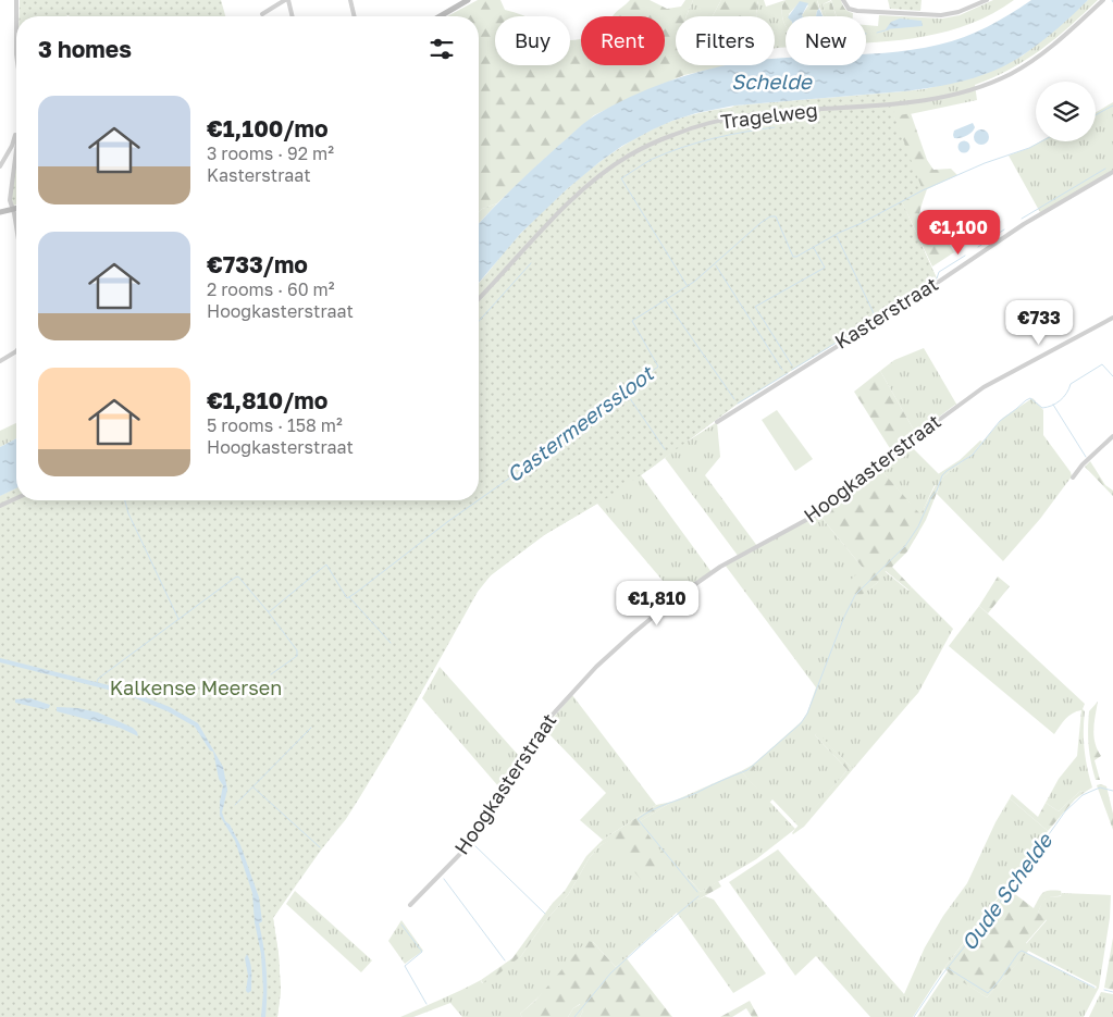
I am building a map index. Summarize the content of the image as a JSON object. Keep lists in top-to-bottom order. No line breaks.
{"streets":{"street":["Tragelweg","Kasterstraat","Hoogkasterstraat"]},"water":["Schelde","Castermeerssloot","Oude Schelde"],"parks":["Kalkense Meersen"],"page":{"chip":["Buy","Rent","Filters","New"],"heading":"3 homes","list":[{"name":"€1,100/mo","note":"3 rooms · 92 m² · Kasterstraat"},{"name":"€733/mo","note":"2 rooms · 60 m² · Hoogkasterstraat"},{"name":"€1,810/mo","note":"5 rooms · 158 m² · Hoogkasterstraat"}],"price":["€1,100","€733","€1,810"]}}
